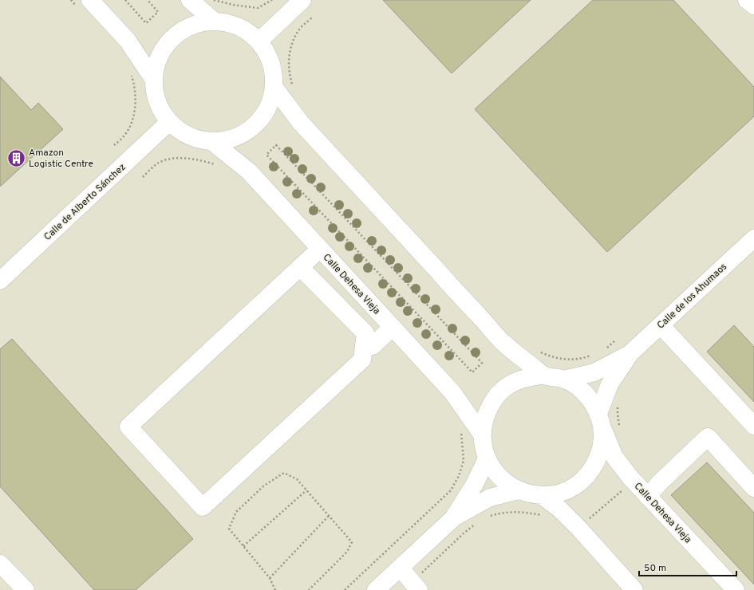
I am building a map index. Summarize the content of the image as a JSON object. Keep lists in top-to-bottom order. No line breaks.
{"streets":{"street":["Calle de Alberto Sánchez","Calle Dehesa Vieja","Calle de los Ahumaos"]},"crossings":[["Calle Dehesa Vieja","Calle de los Ahumaos"]],"places":{"building":["Amazon Logistic Centre"]},"scale_bar":"50 m"}
